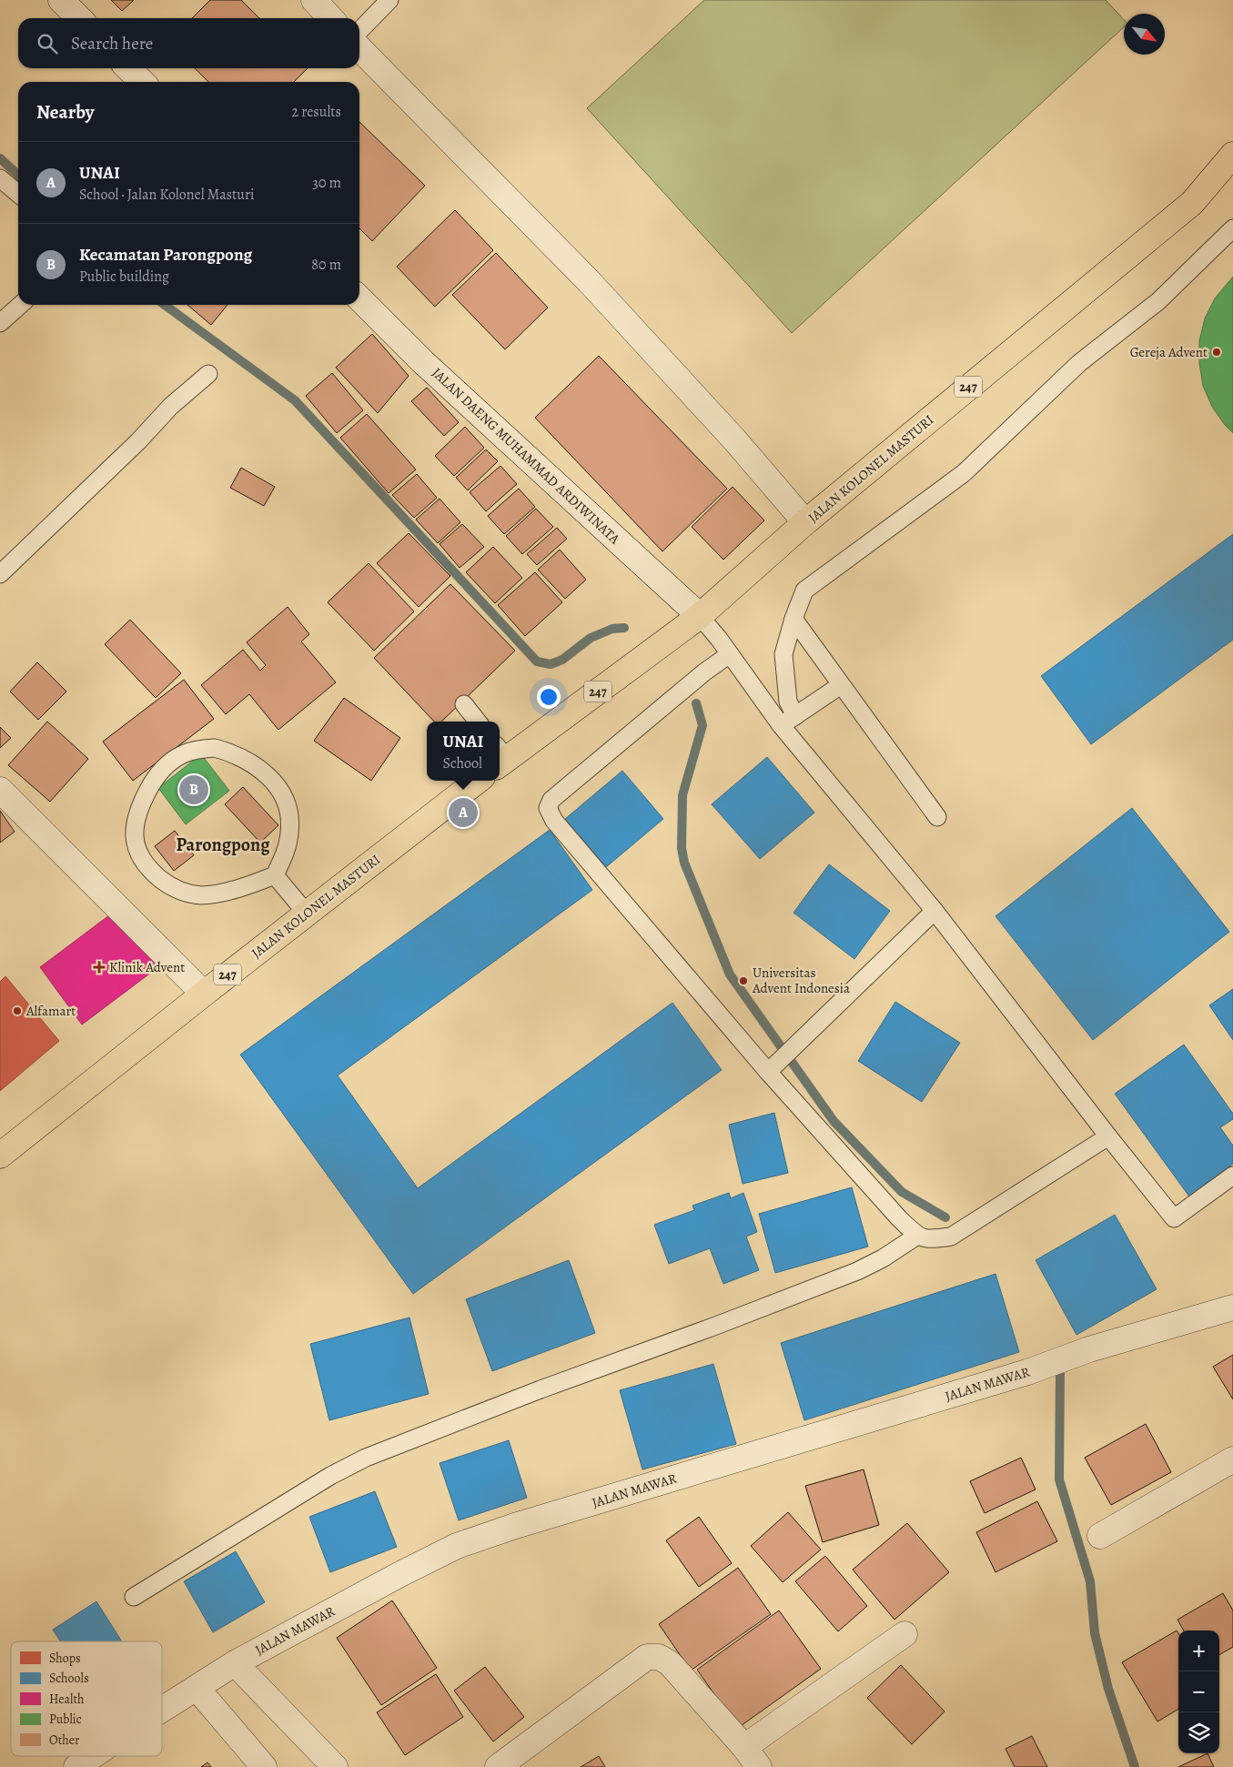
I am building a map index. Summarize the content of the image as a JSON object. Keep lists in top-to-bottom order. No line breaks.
{"streets":{"main road":["247","JALAN KOLONEL MASTURI"],"street":["JALAN DAENG MUHAMMAD ARDIWINATA","JALAN MAWAR"]},"crossings":[["JALAN DAENG MUHAMMAD ARDIWINATA","JALAN KOLONEL MASTURI"]],"districts":["Parongpong"],"places":{"other":["Gereja Advent","Universitas Advent Indonesia","Alfamart"],"health":["Klinik Advent"]},"legend":["Shops","Schools","Health","Public","Other"],"north":"bottom right","page":{"search":"Search here","heading":["Nearby","2 results"],"list":[{"mark":"A","name":"UNAI","note":"School · Jalan Kolonel Masturi","value":"30 m"},{"mark":"B","name":"Kecamatan Parongpong","note":"Public building","value":"80 m"}],"popup":["UNAI","School"],"pins":["B","A"],"map_buttons":["+","−"]}}
